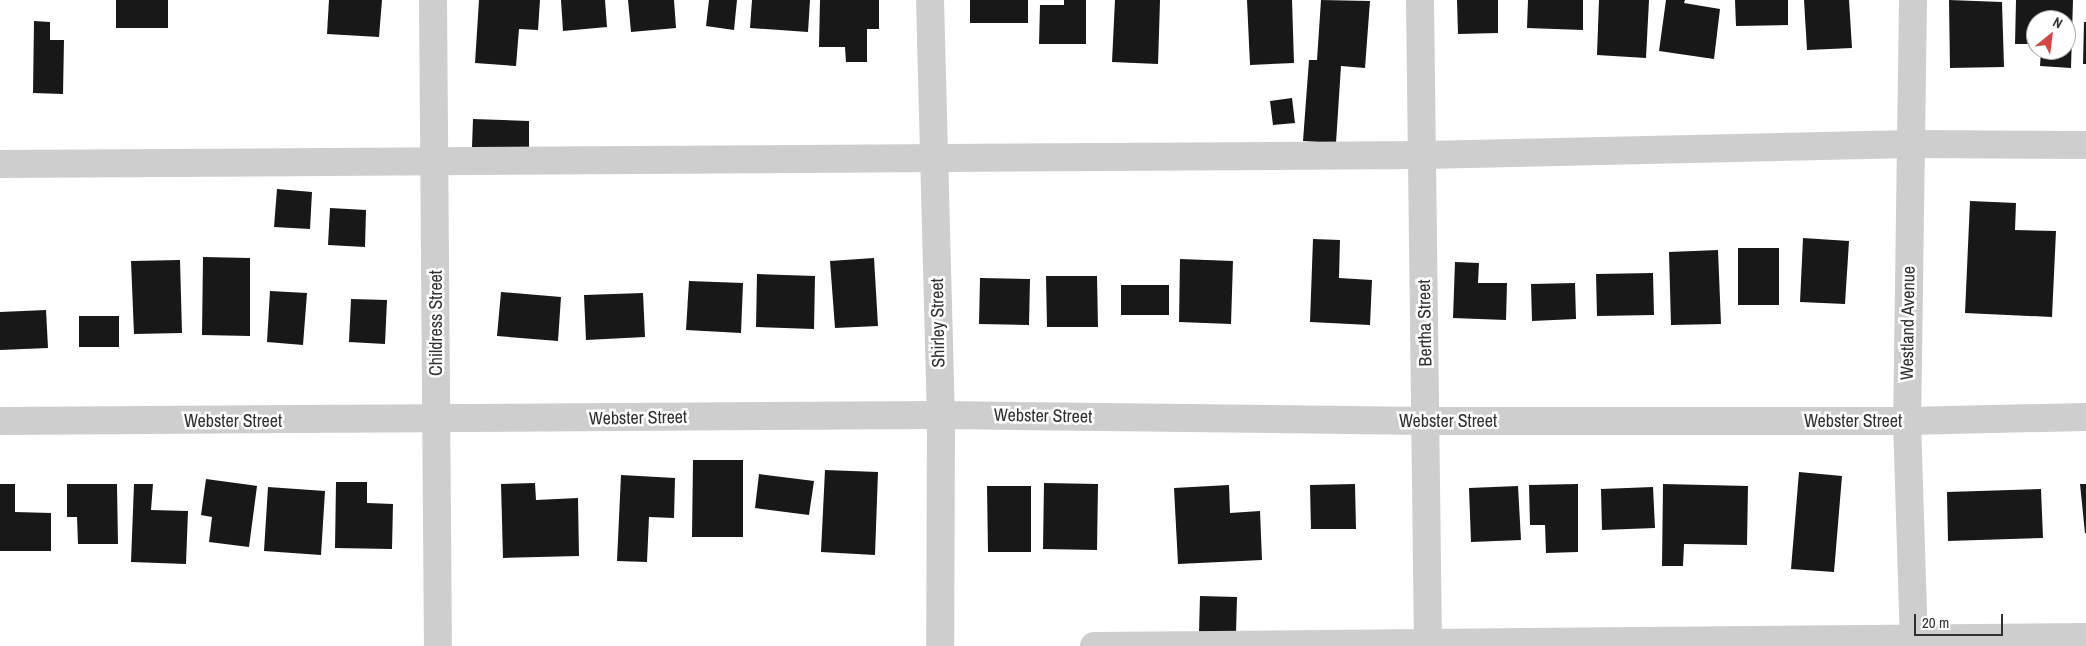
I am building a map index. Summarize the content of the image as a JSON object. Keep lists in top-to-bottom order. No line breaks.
{"streets":{"street":["Childress Street","Shirley Street","Bertha Street","Westland Avenue","Webster Street"]},"crossings":[["Childress Street","Webster Street"],["Shirley Street","Webster Street"],["Bertha Street","Webster Street"],["Westland Avenue","Webster Street"]],"scale_bar":"20 m","north":"top right"}
